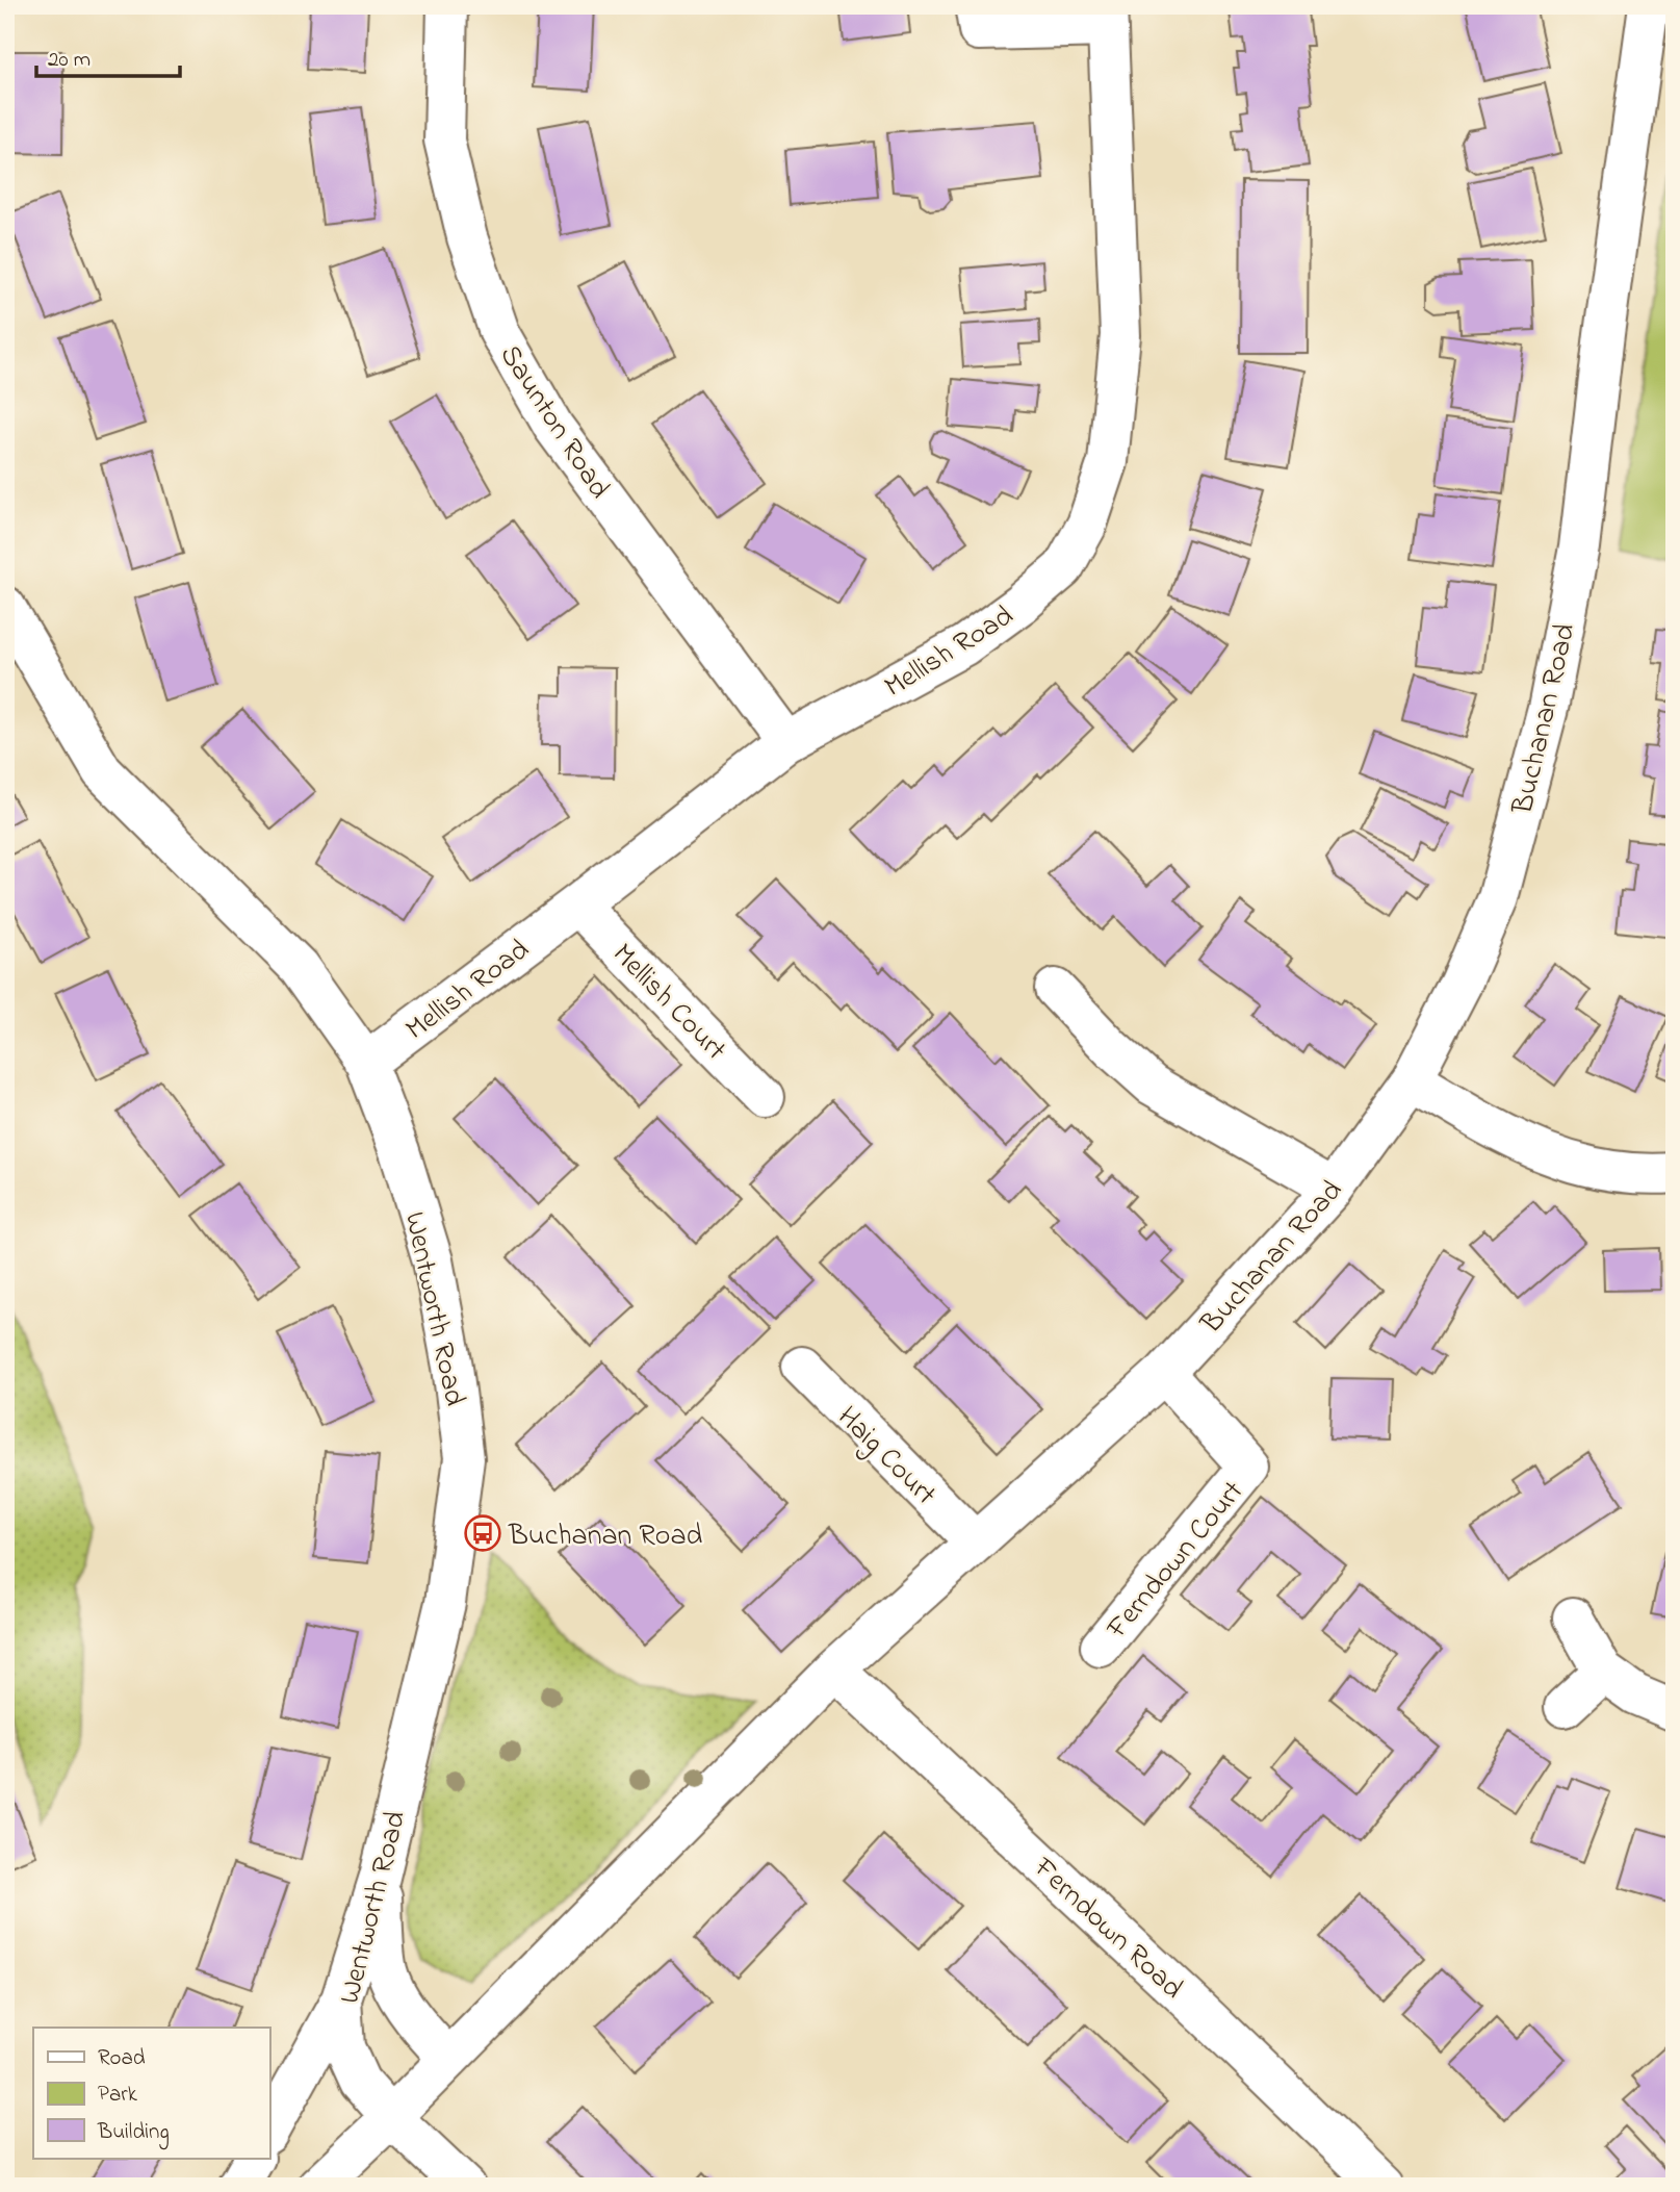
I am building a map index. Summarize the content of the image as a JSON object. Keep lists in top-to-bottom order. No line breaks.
{"streets":{"street":["Saunton Road","Mellish Road","Buchanan Road","Mellish Court","Wentworth Road","Haig Court","Ferndown Court","Ferndown Road"]},"crossings":[["Saunton Road","Mellish Road"],["Mellish Road","Mellish Court"],["Mellish Road","Wentworth Road"],["Buchanan Road","Wentworth Road"],["Buchanan Road","Haig Court"],["Buchanan Road","Ferndown Court"],["Buchanan Road","Ferndown Road"]],"places":{"bus stop":["Buchanan Road"]},"legend":["Road","Park","Building"],"scale_bar":"20 m"}
